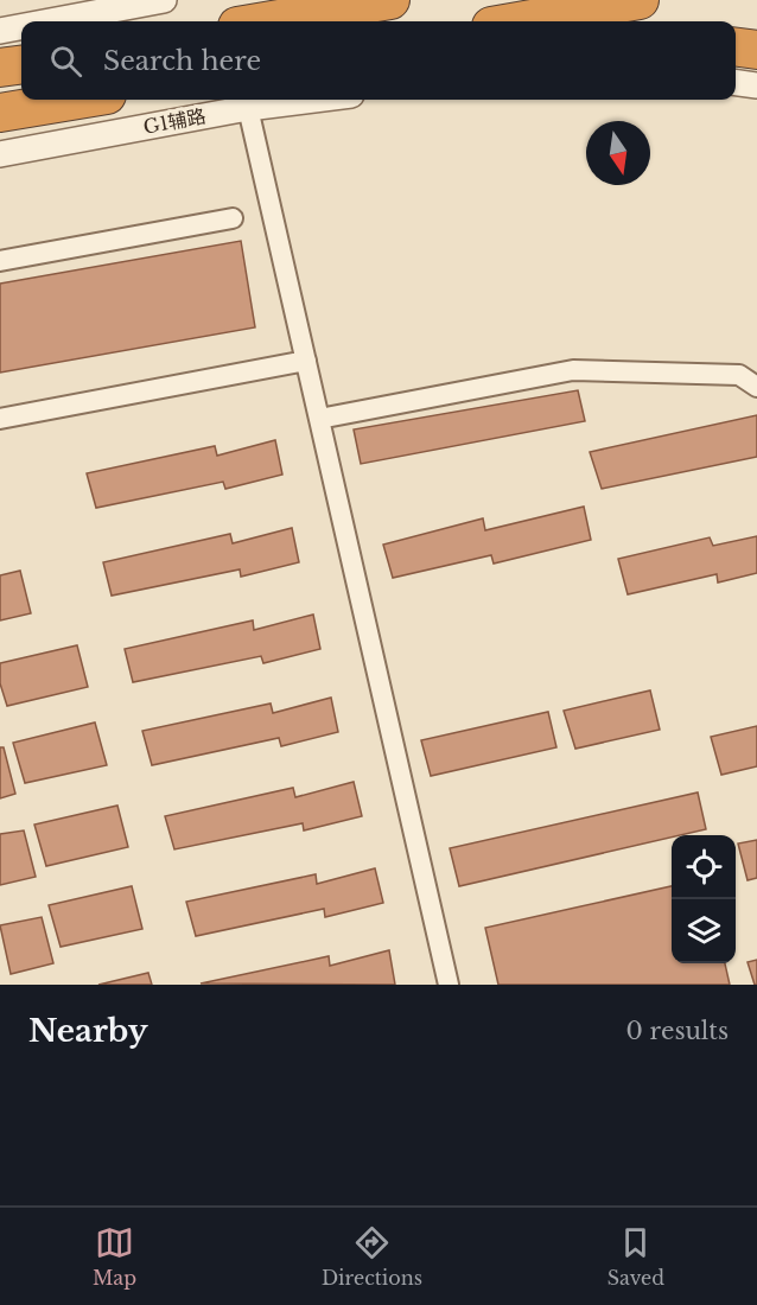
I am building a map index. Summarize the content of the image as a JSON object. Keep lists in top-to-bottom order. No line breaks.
{"streets":{"street":["G1辅路"]},"north":"bottom","page":{"search":"Search here","heading":["Nearby","0 results"],"nav":["Map","Directions","Saved"]}}
